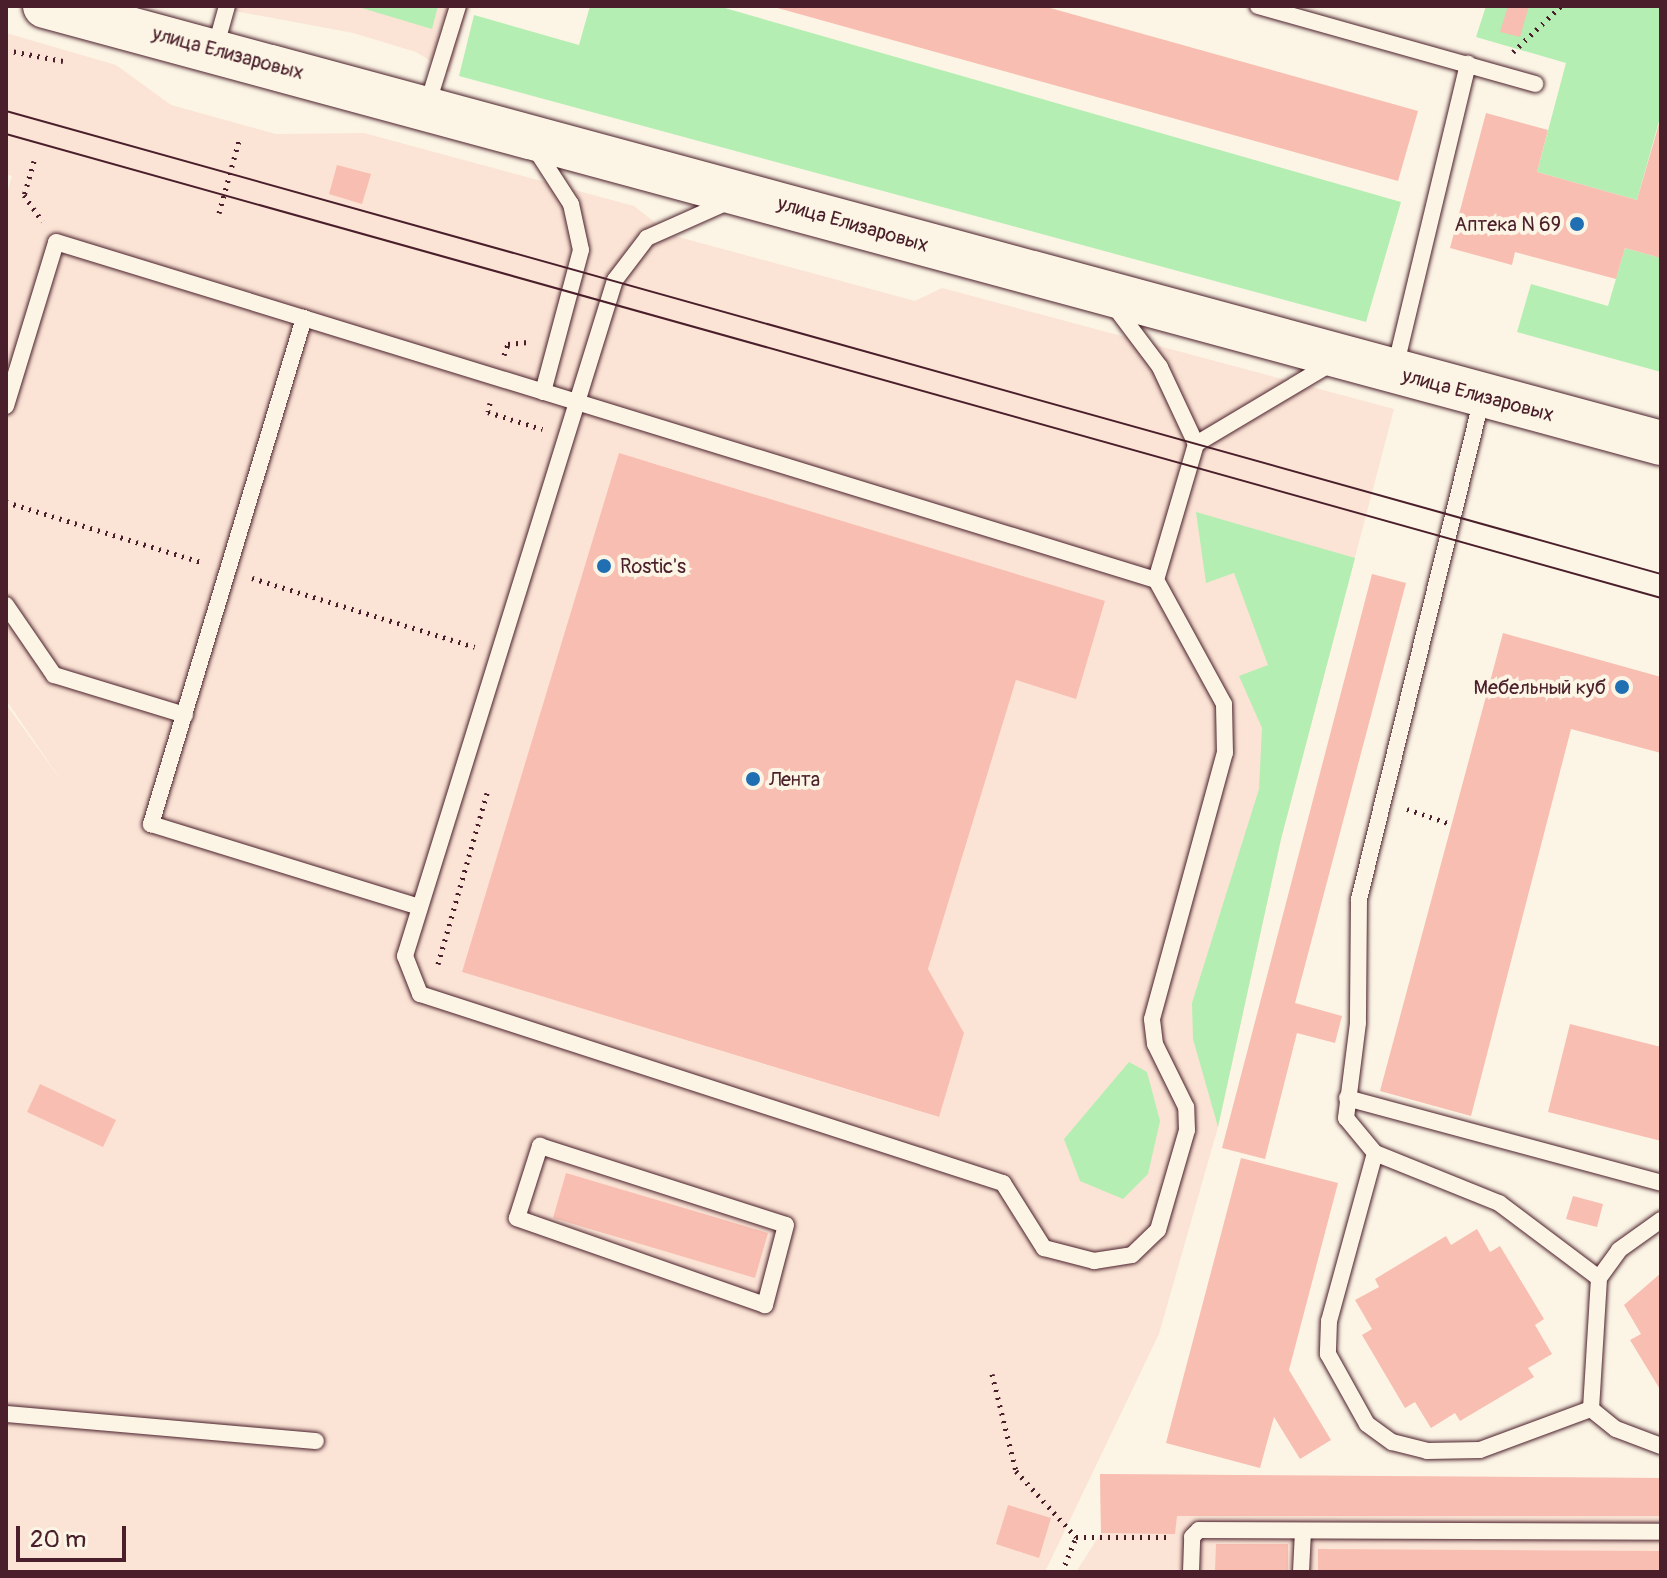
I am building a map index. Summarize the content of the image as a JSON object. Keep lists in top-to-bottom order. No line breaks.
{"streets":{"main road":["улица Елизаровых"]},"places":["Аптека N 69","Rostic's","Мебельный куб","Лента"],"scale_bar":"20 m"}
